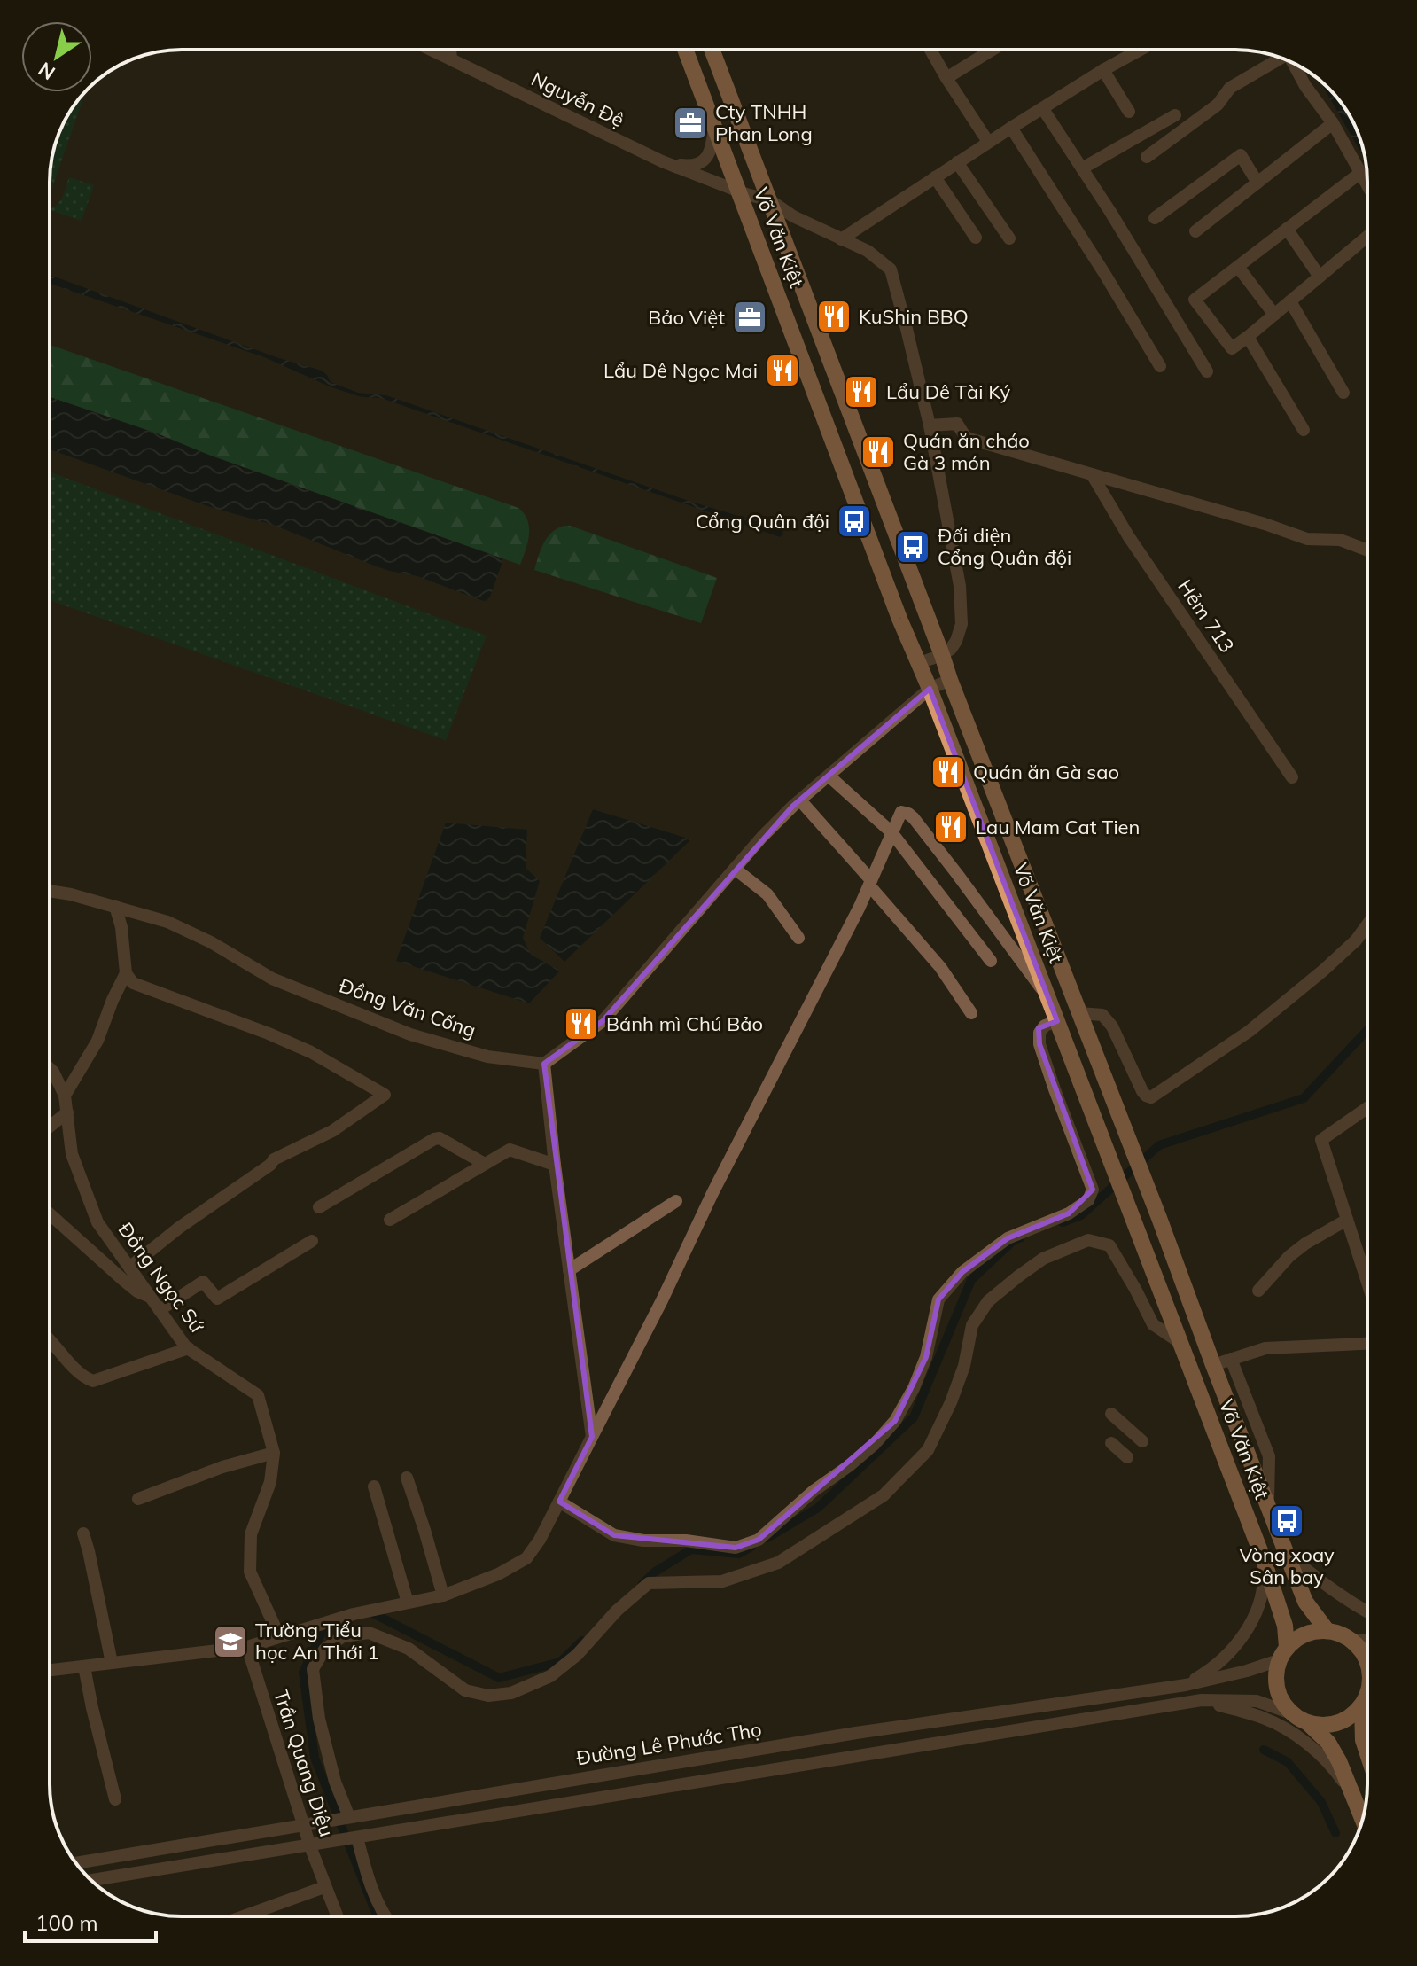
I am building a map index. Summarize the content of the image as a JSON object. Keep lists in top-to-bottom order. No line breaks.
{"streets":{"main road":["Võ Văn Kiệt"],"street":["Nguyễn Đệ","Hẻm 713","Đồng Văn Cống","Đồng Ngọc Sứ","Đường Lê Phước Thọ","Trần Quang Diệu"]},"crossings":[["Nguyễn Đệ","Võ Văn Kiệt"],["Võ Văn Kiệt","Đường Lê Phước Thọ"],["Đường Lê Phước Thọ","Trần Quang Diệu"]],"places":{"office":["Cty TNHH Phan Long","Bảo Việt"],"restaurant":["KuShin BBQ","Lẩu Dê Ngọc Mai","Lẩu Dê Tài Ký","Quán ăn cháo Gà 3 món","Quán ăn Gà sao","Lau Mam Cat Tien","Bánh mì Chú Bảo"],"bus stop":["Cổng Quân đội","Đối diện Cổng Quân đội","Vòng xoay Sân bay"],"school or university":["Trường Tiểu học An Thới 1"]},"scale_bar":"100 m","north":"bottom left"}
